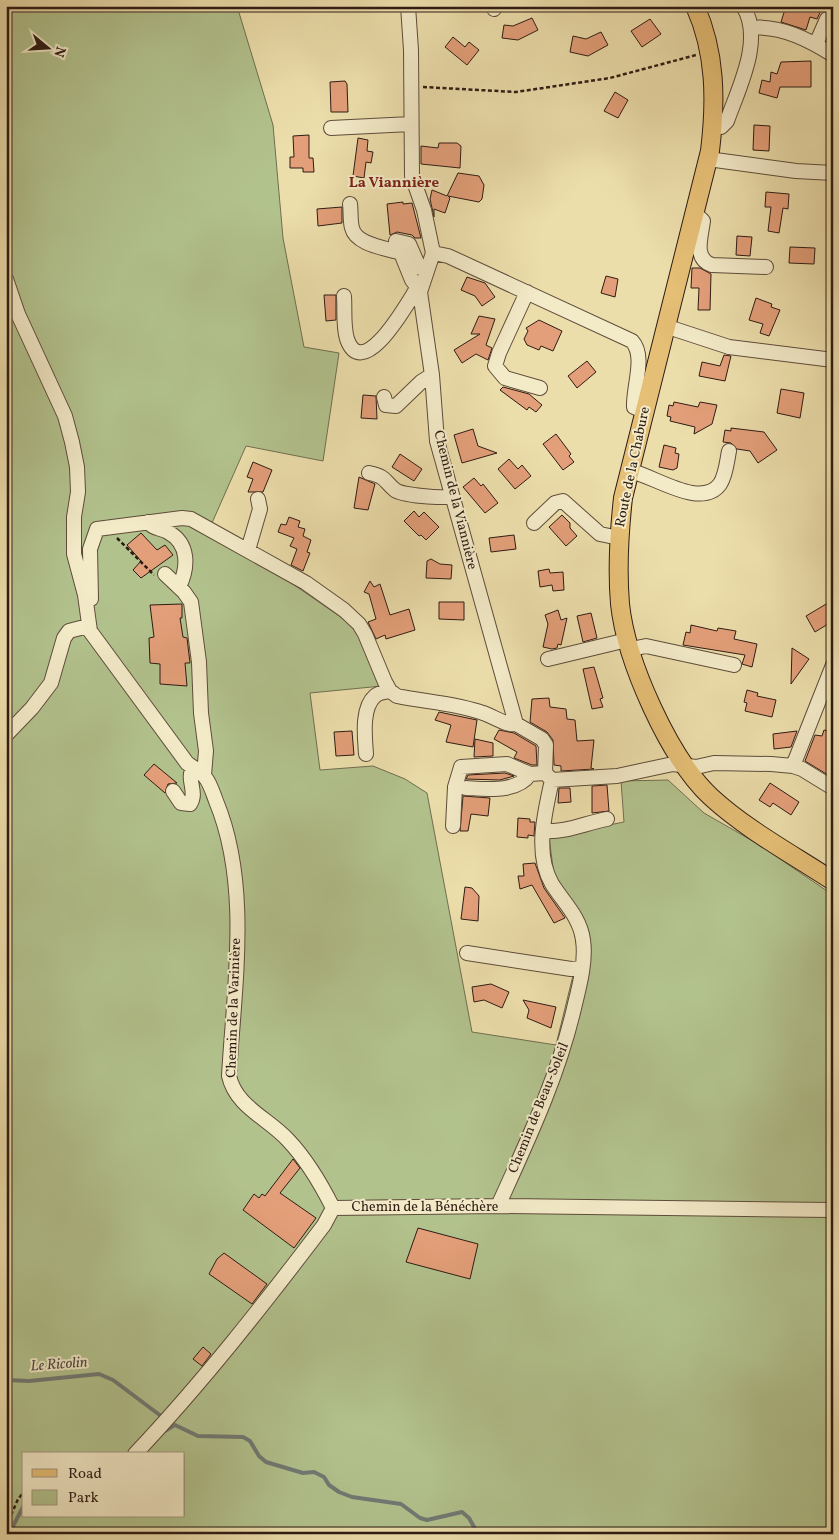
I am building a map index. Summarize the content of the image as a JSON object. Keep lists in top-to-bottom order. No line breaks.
{"streets":{"main road":["Route de la Chabure"],"street":["Chemin de la Viannière","Chemin de la Varinière","Chemin de Beau-Soleil","Chemin de la Bénéchère"]},"crossings":[["Chemin de la Varinière","Chemin de la Bénéchère"],["Chemin de Beau-Soleil","Chemin de la Bénéchère"]],"districts":["La Viannière"],"water":["Le Ricolin"],"legend":["Road","Park"],"north":"right"}
